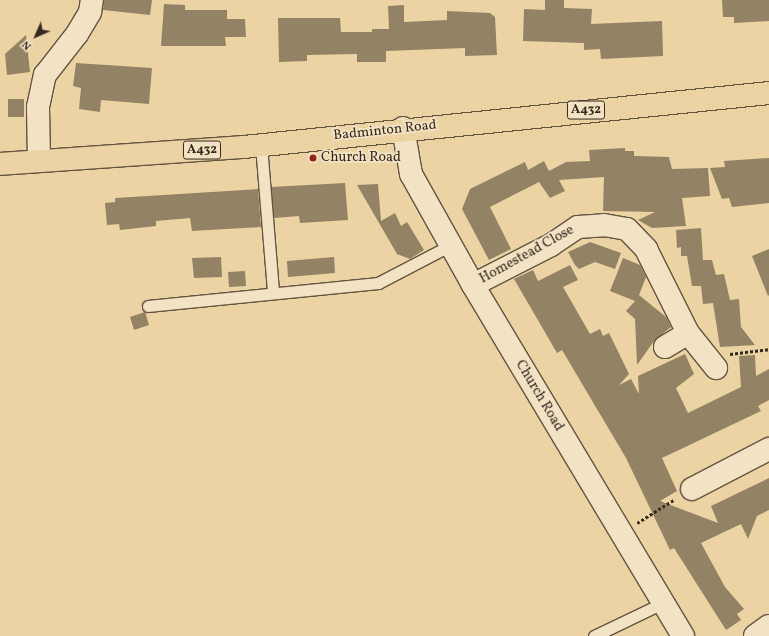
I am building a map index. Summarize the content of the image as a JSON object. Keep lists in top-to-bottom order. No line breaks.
{"streets":{"main road":["A432","Badminton Road"],"street":["Homestead Close","Church Road"]},"crossings":[["Badminton Road","Church Road"],["Homestead Close","Church Road"]],"places":["Church Road"],"north":"bottom left"}
